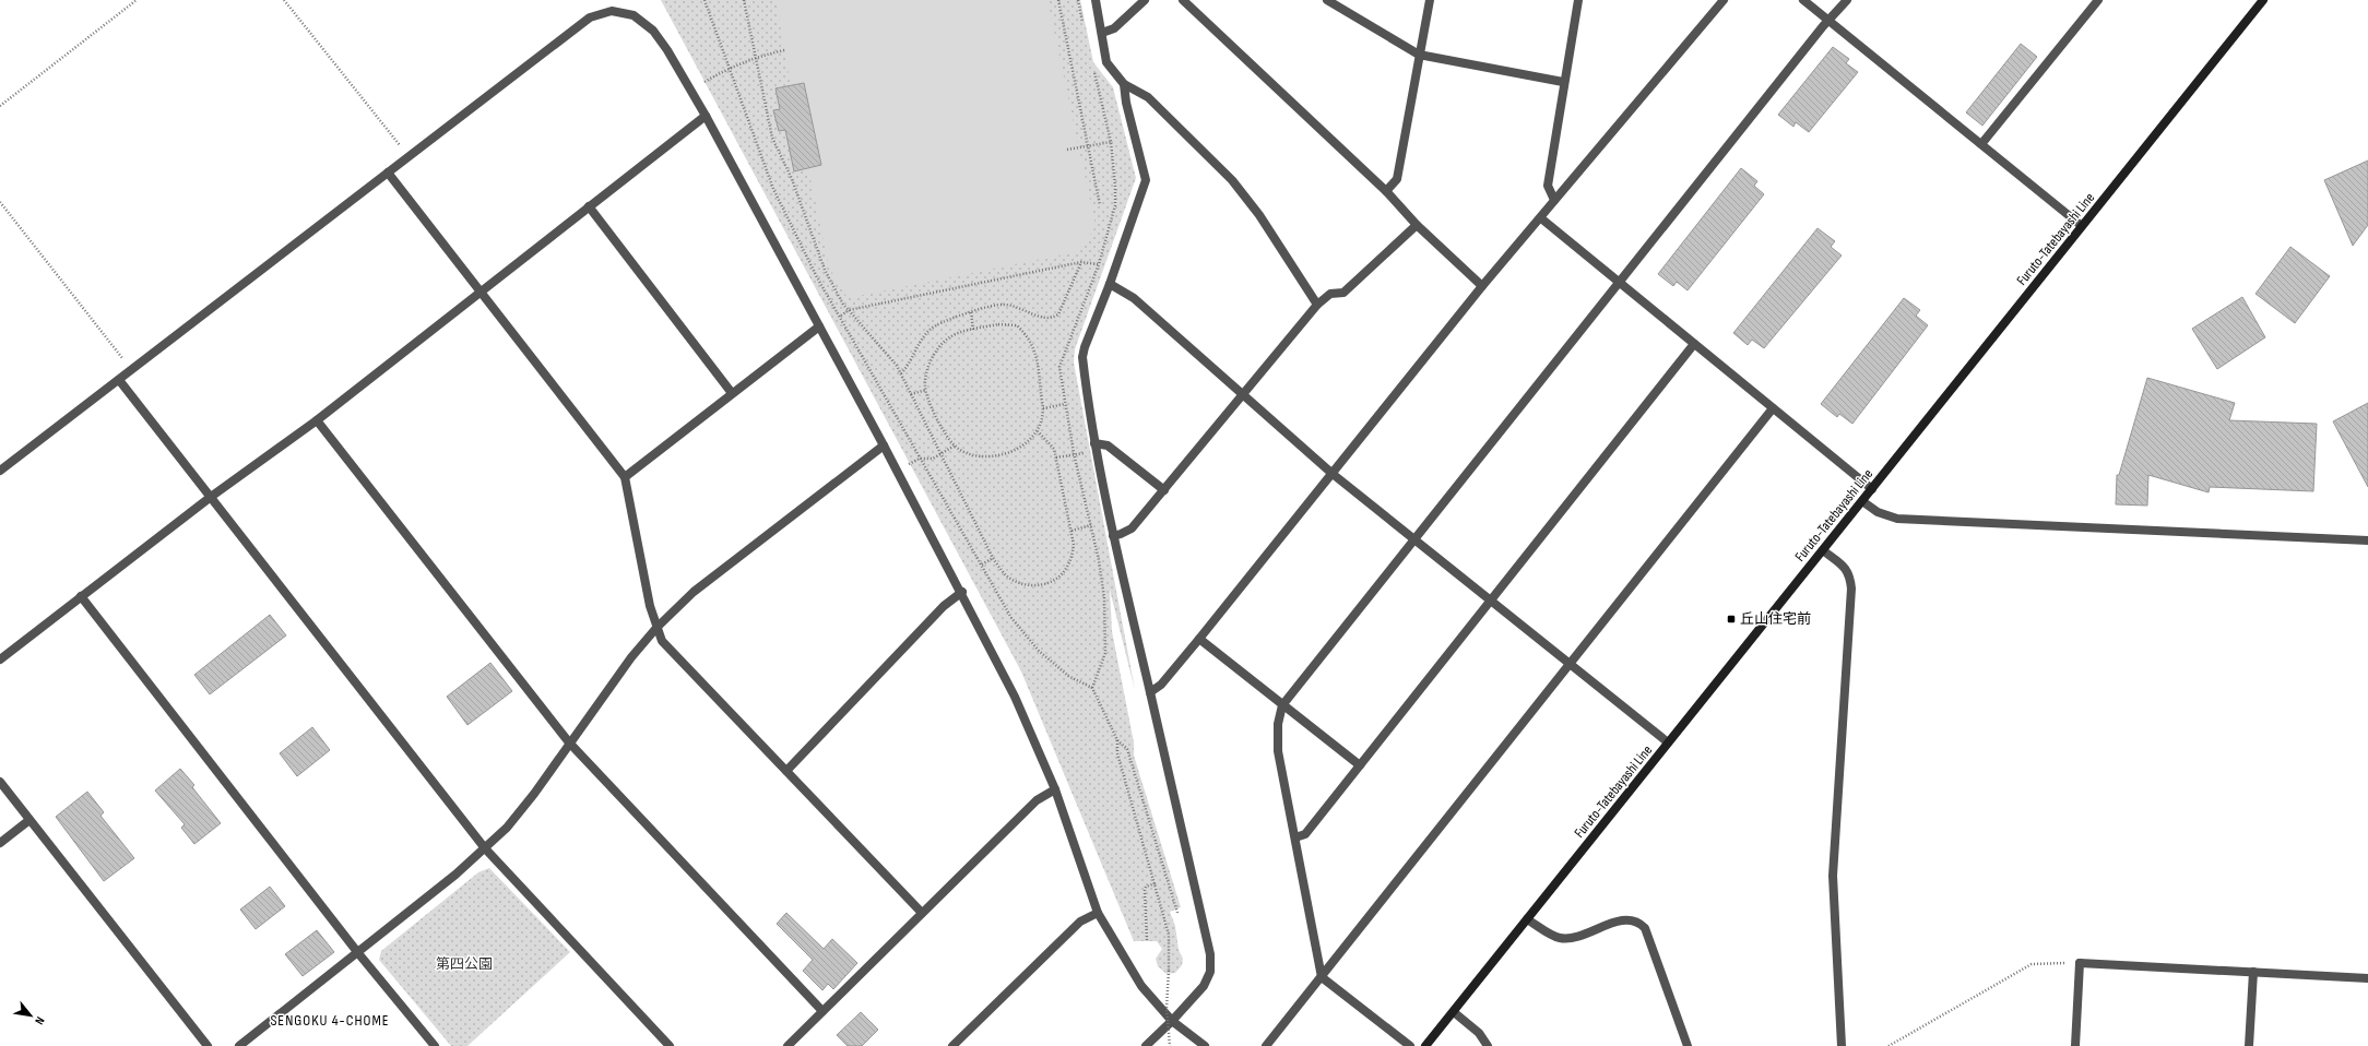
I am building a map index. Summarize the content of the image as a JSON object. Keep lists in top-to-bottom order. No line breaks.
{"streets":{"main road":["Furuto-Tatebayashi Line"]},"districts":["SENGOKU 4-CHOME"],"parks":["第四公園"],"places":{"transit":["丘山住宅前"]},"north":"bottom right"}
